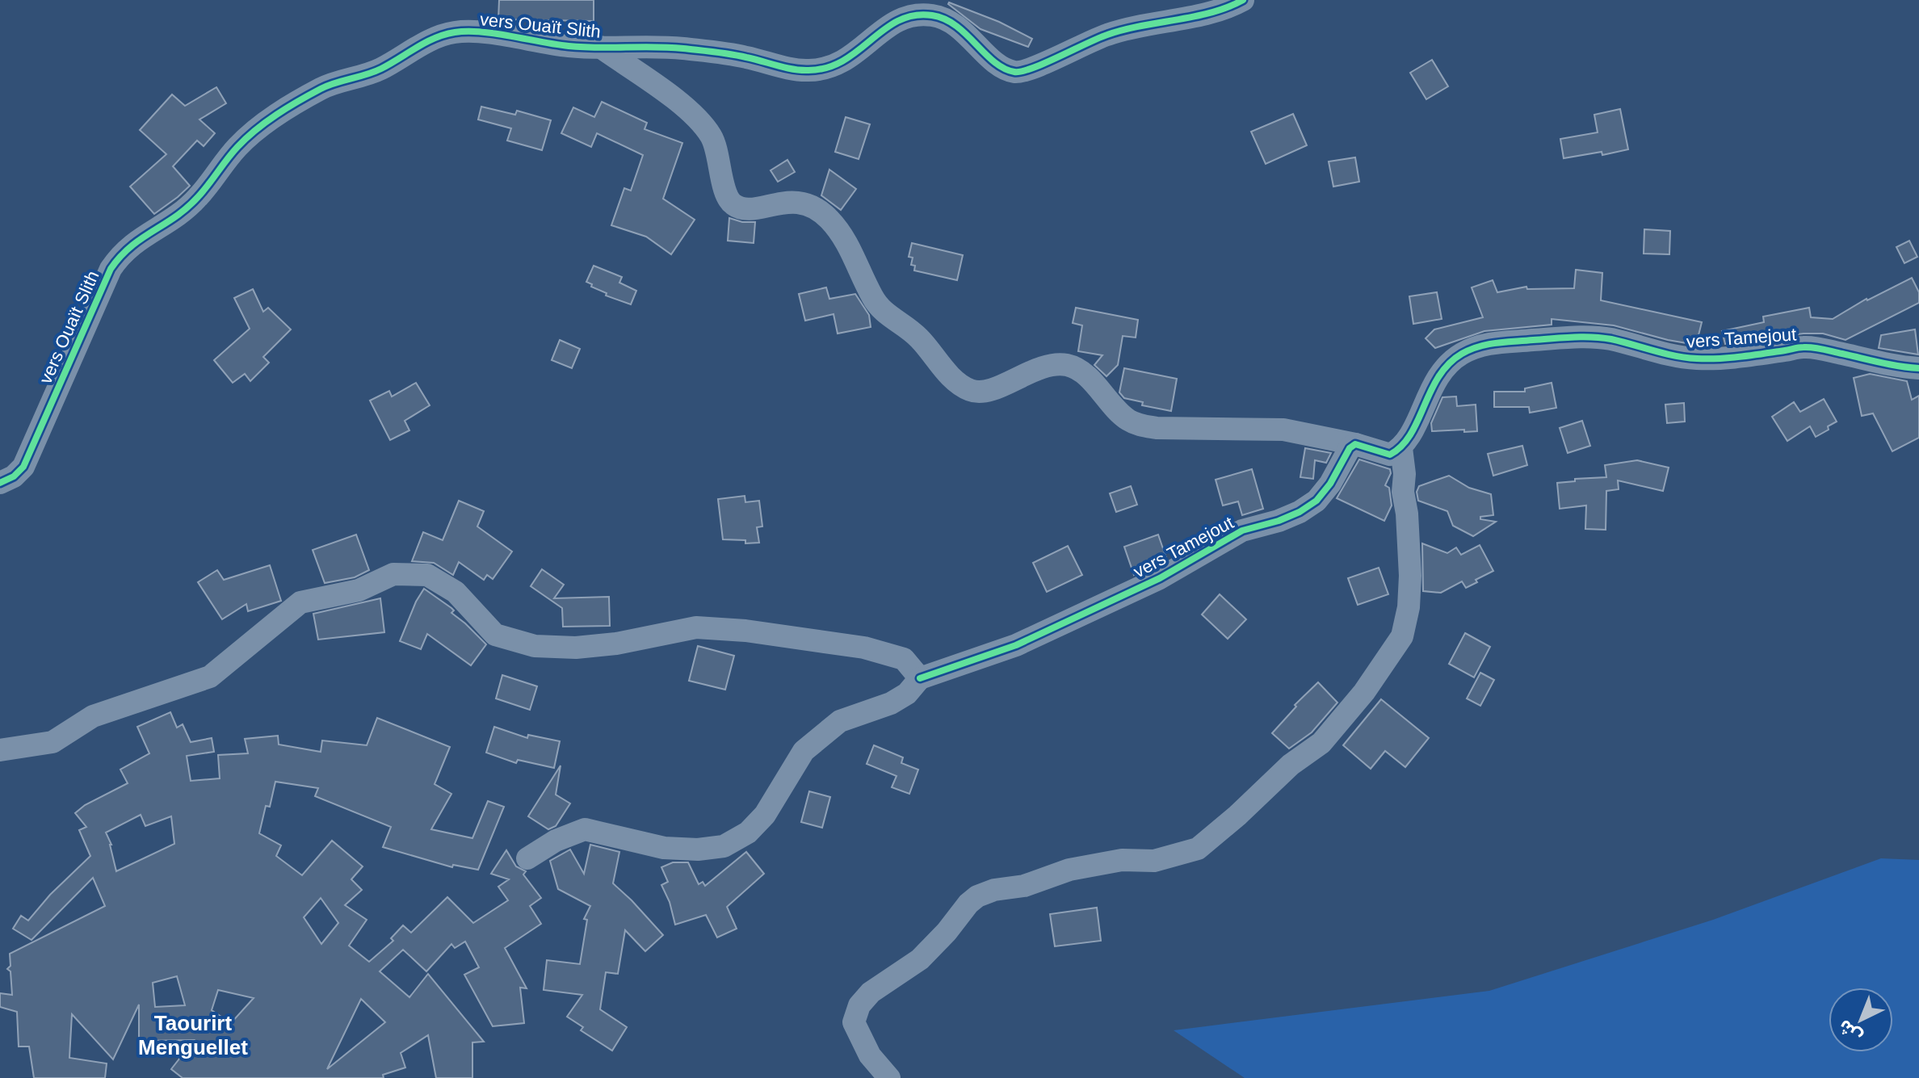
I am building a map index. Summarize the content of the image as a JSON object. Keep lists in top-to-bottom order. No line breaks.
{"streets":{"street":["vers Ouaït Slith","vers Tamejout"]},"districts":["Taourirt Menguellet"],"north":"bottom left"}
